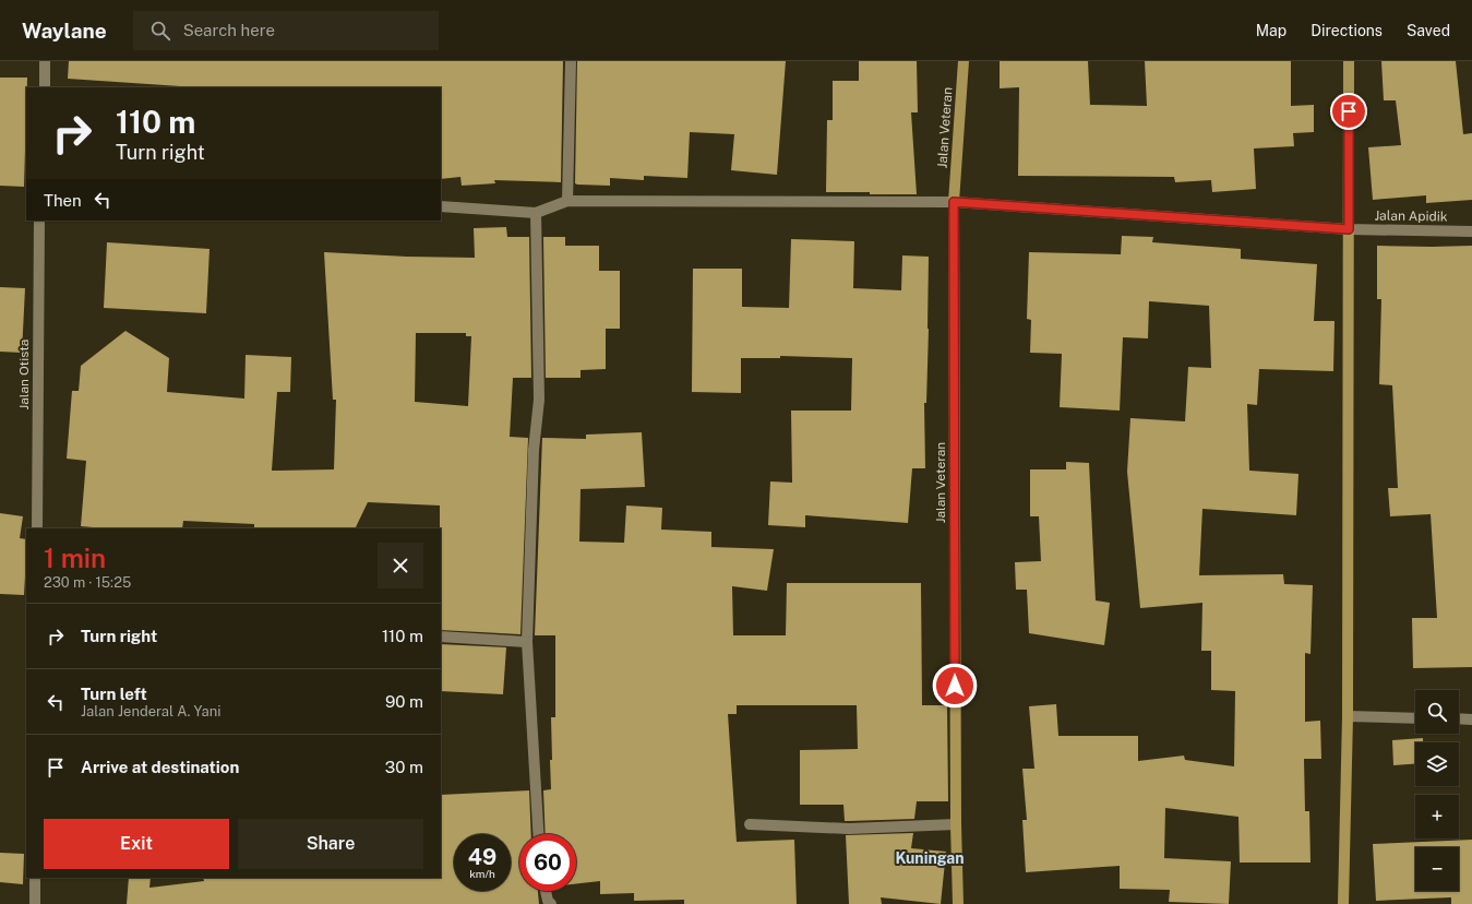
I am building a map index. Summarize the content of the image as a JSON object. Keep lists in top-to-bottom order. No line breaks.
{"streets":{"main road":["Jalan Veteran"],"street":["Jalan Apidik","Jalan Otista"]},"crossings":[["Jalan Veteran","Jalan Apidik"]],"districts":["Kuningan"],"page":{"header":"Waylane","search":"Search here","nav":["Map","Directions","Saved"],"turn":["110 m","Turn right"],"then":"Then","heading":["1 min","230 m · 15:25"],"list":[{"name":"Turn right","value":"110 m"},{"name":"Turn left","note":"Jalan Jenderal A. Yani","value":"90 m"},{"name":"Arrive at destination","value":"30 m"}],"map_buttons":["+","−"],"buttons":["Exit","Share"],"speed":"49 km/h","limit":"60"}}
